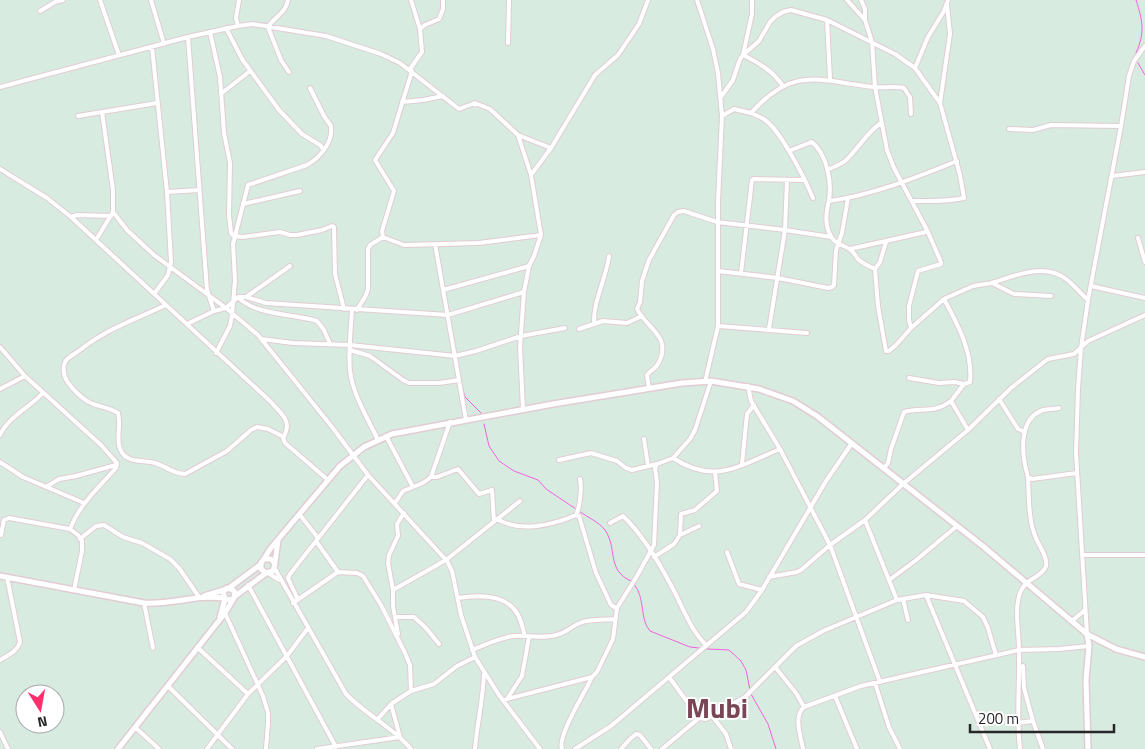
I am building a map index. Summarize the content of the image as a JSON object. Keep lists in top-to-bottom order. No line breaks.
{"districts":["Mubi"],"scale_bar":"200 m","north":"bottom"}
